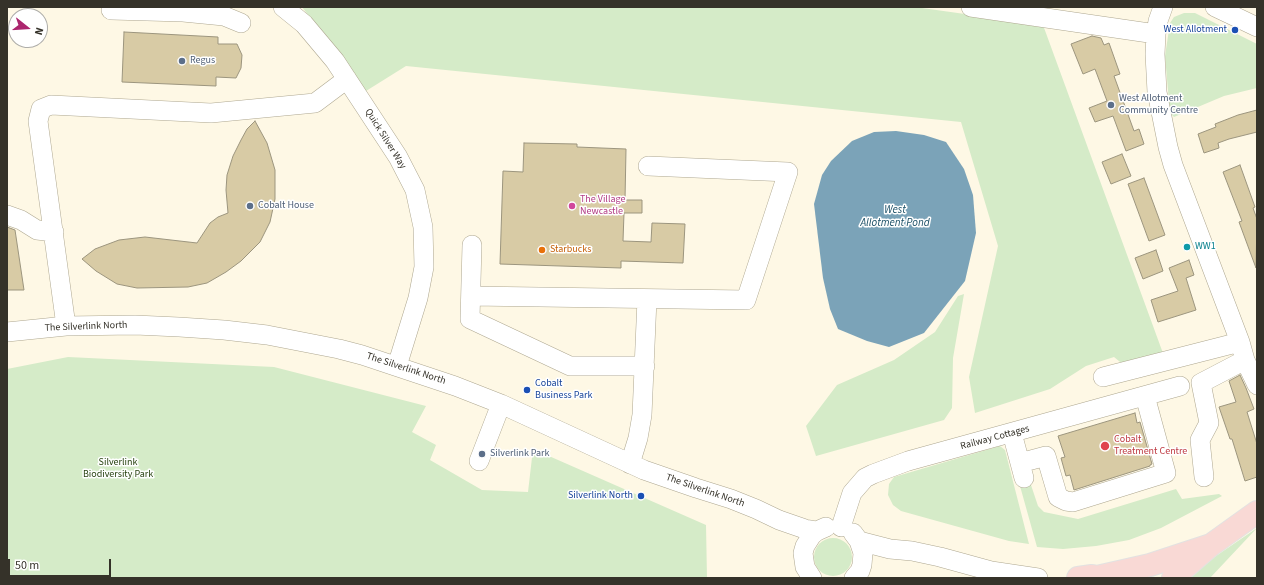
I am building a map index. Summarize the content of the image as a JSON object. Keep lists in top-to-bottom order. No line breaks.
{"streets":{"street":["Quick Silver Way","The Silverlink North","Railway Cottages"]},"crossings":[["Quick Silver Way","The Silverlink North"]],"water":["West Allotment Pond"],"parks":["Silverlink Biodiversity Park"],"places":["West Allotment","Regus","West Allotment Community Centre","Cobalt House","The Village Newcastle","WW1","Starbucks","Cobalt Business Park","Cobalt Treatment Centre","Silverlink Park","Silverlink North"],"scale_bar":"50 m","north":"right"}
